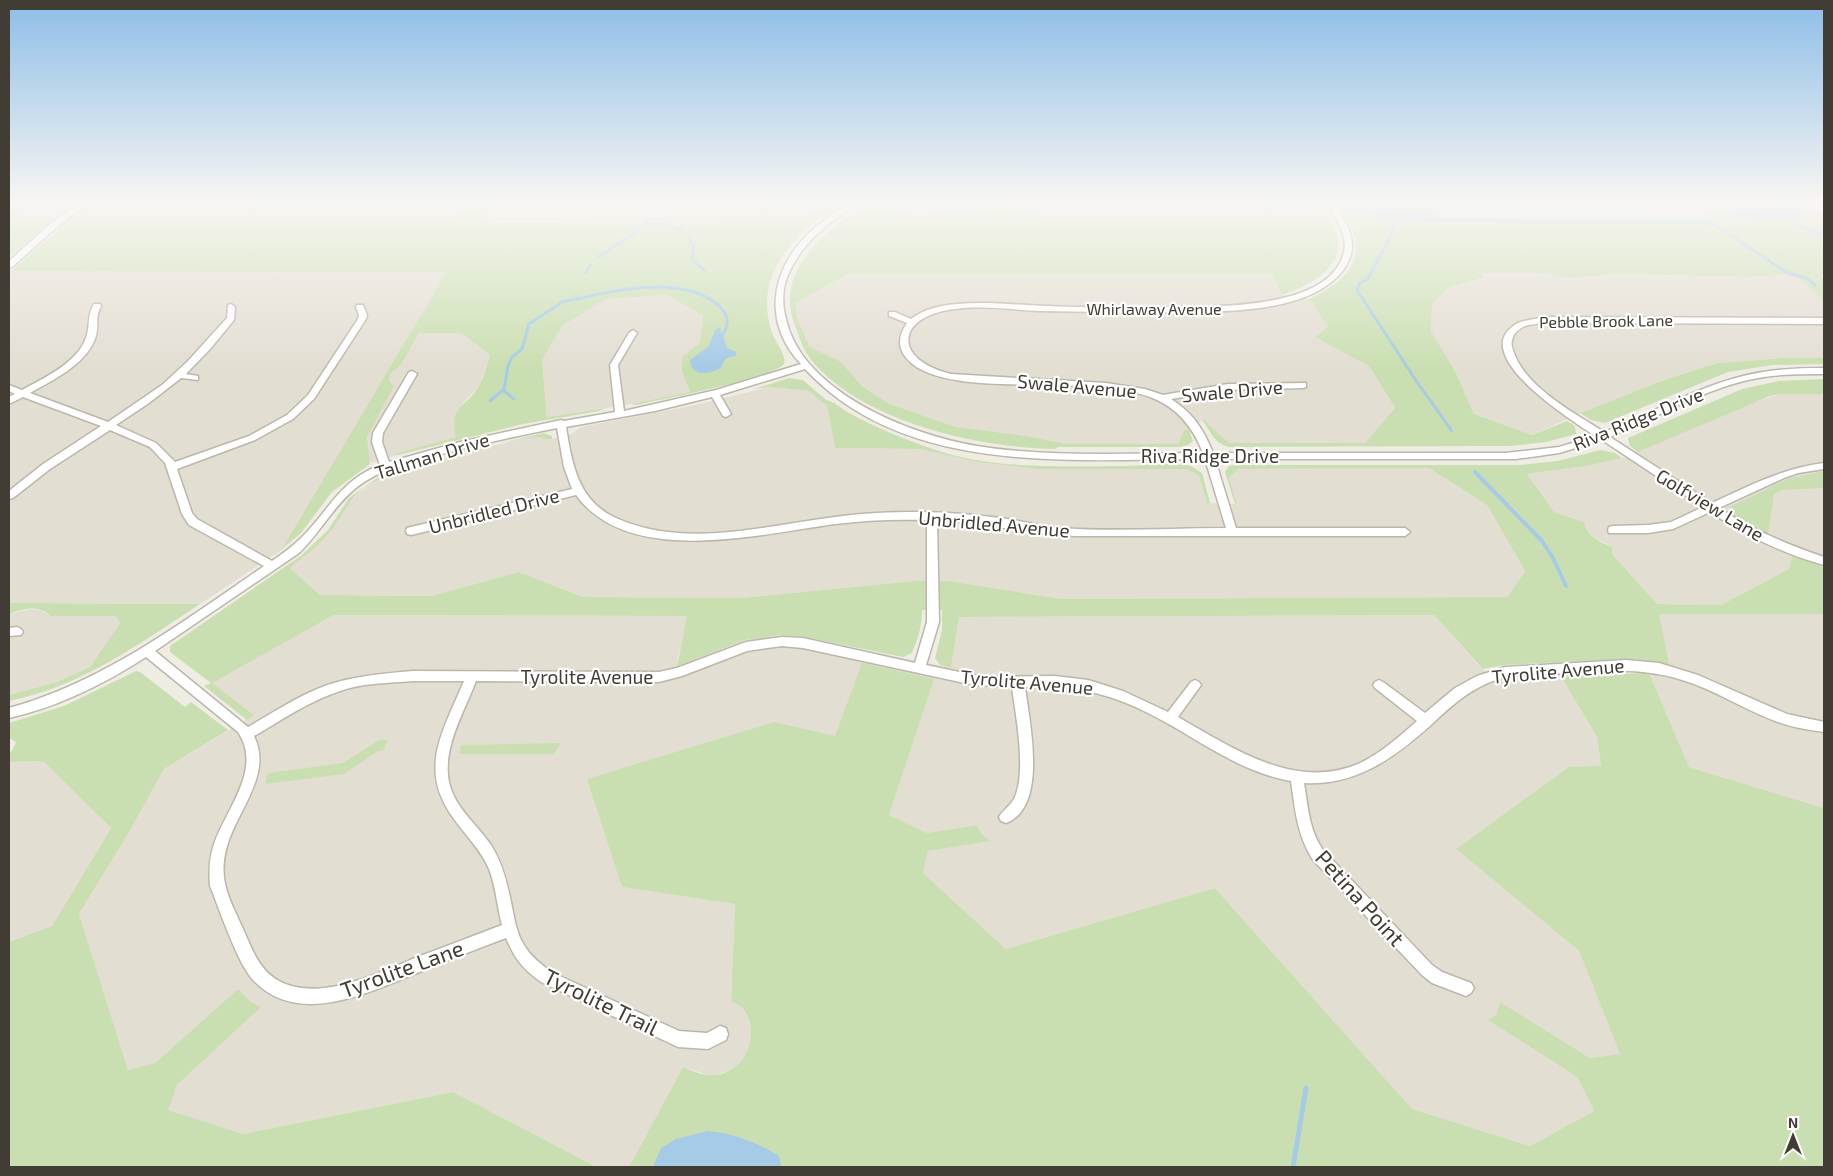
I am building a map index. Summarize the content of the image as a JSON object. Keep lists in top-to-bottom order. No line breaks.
{"streets":{"street":["Whirlaway Avenue","Pebble Brook Lane","Swale Avenue","Swale Drive","Riva Ridge Drive","Tallman Drive","Golfview Lane","Unbridled Drive","Unbridled Avenue","Tyrolite Avenue","Petina Point","Tyrolite Lane","Tyrolite Trail"]},"crossings":[["Whirlaway Avenue","Swale Avenue"],["Pebble Brook Lane","Riva Ridge Drive"],["Pebble Brook Lane","Golfview Lane"],["Swale Avenue","Swale Drive"],["Swale Avenue","Riva Ridge Drive"],["Swale Avenue","Unbridled Avenue"],["Riva Ridge Drive","Tallman Drive"],["Riva Ridge Drive","Golfview Lane"],["Tallman Drive","Unbridled Avenue"],["Unbridled Drive","Unbridled Avenue"],["Tyrolite Avenue","Petina Point"],["Tyrolite Avenue","Tyrolite Lane"],["Tyrolite Avenue","Tyrolite Trail"],["Tyrolite Lane","Tyrolite Trail"]],"north":"top"}
